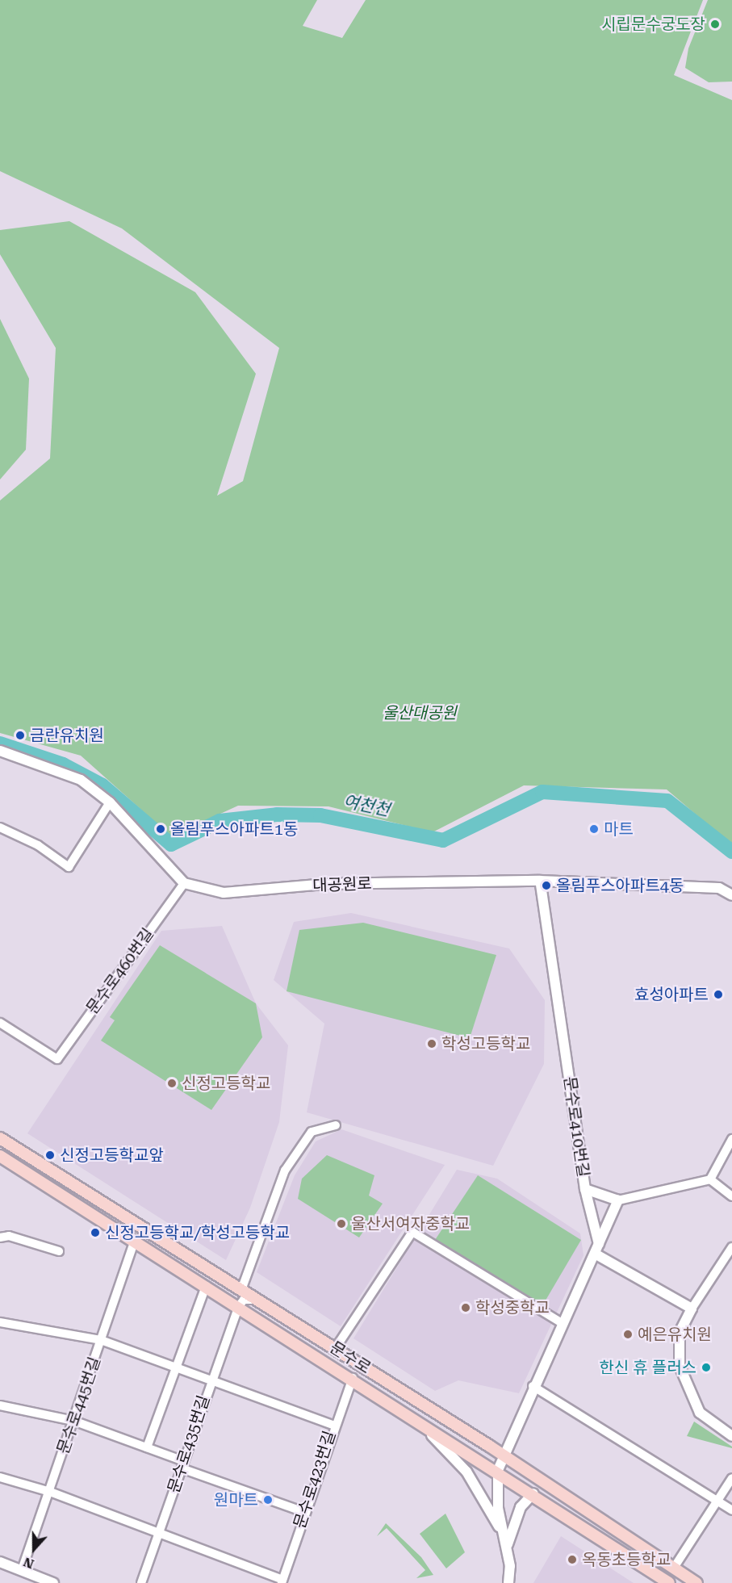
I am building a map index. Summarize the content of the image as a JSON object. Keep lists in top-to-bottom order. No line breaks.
{"streets":{"main road":["문수로"],"street":["대공원로","문수로460번길","문수로410번길","문수로445번길","문수로435번길","문수로423번길"]},"crossings":[["대공원로","문수로460번길"],["대공원로","문수로410번길"],["문수로","문수로445번길"],["문수로","문수로435번길"],["문수로","문수로423번길"]],"water":["여천천"],"parks":["울산대공원"],"places":["시립문수궁도장","금란유치원","올림푸스아파트1동","마트","올림푸스아파트4동","효성아파트","학성고등학교","신정고등학교","신정고등학교앞","울산서여자중학교","신정고등학교/학성고등학교","학성중학교","예은유치원","한신 휴 플러스","원마트","옥동초등학교"],"north":"bottom"}
